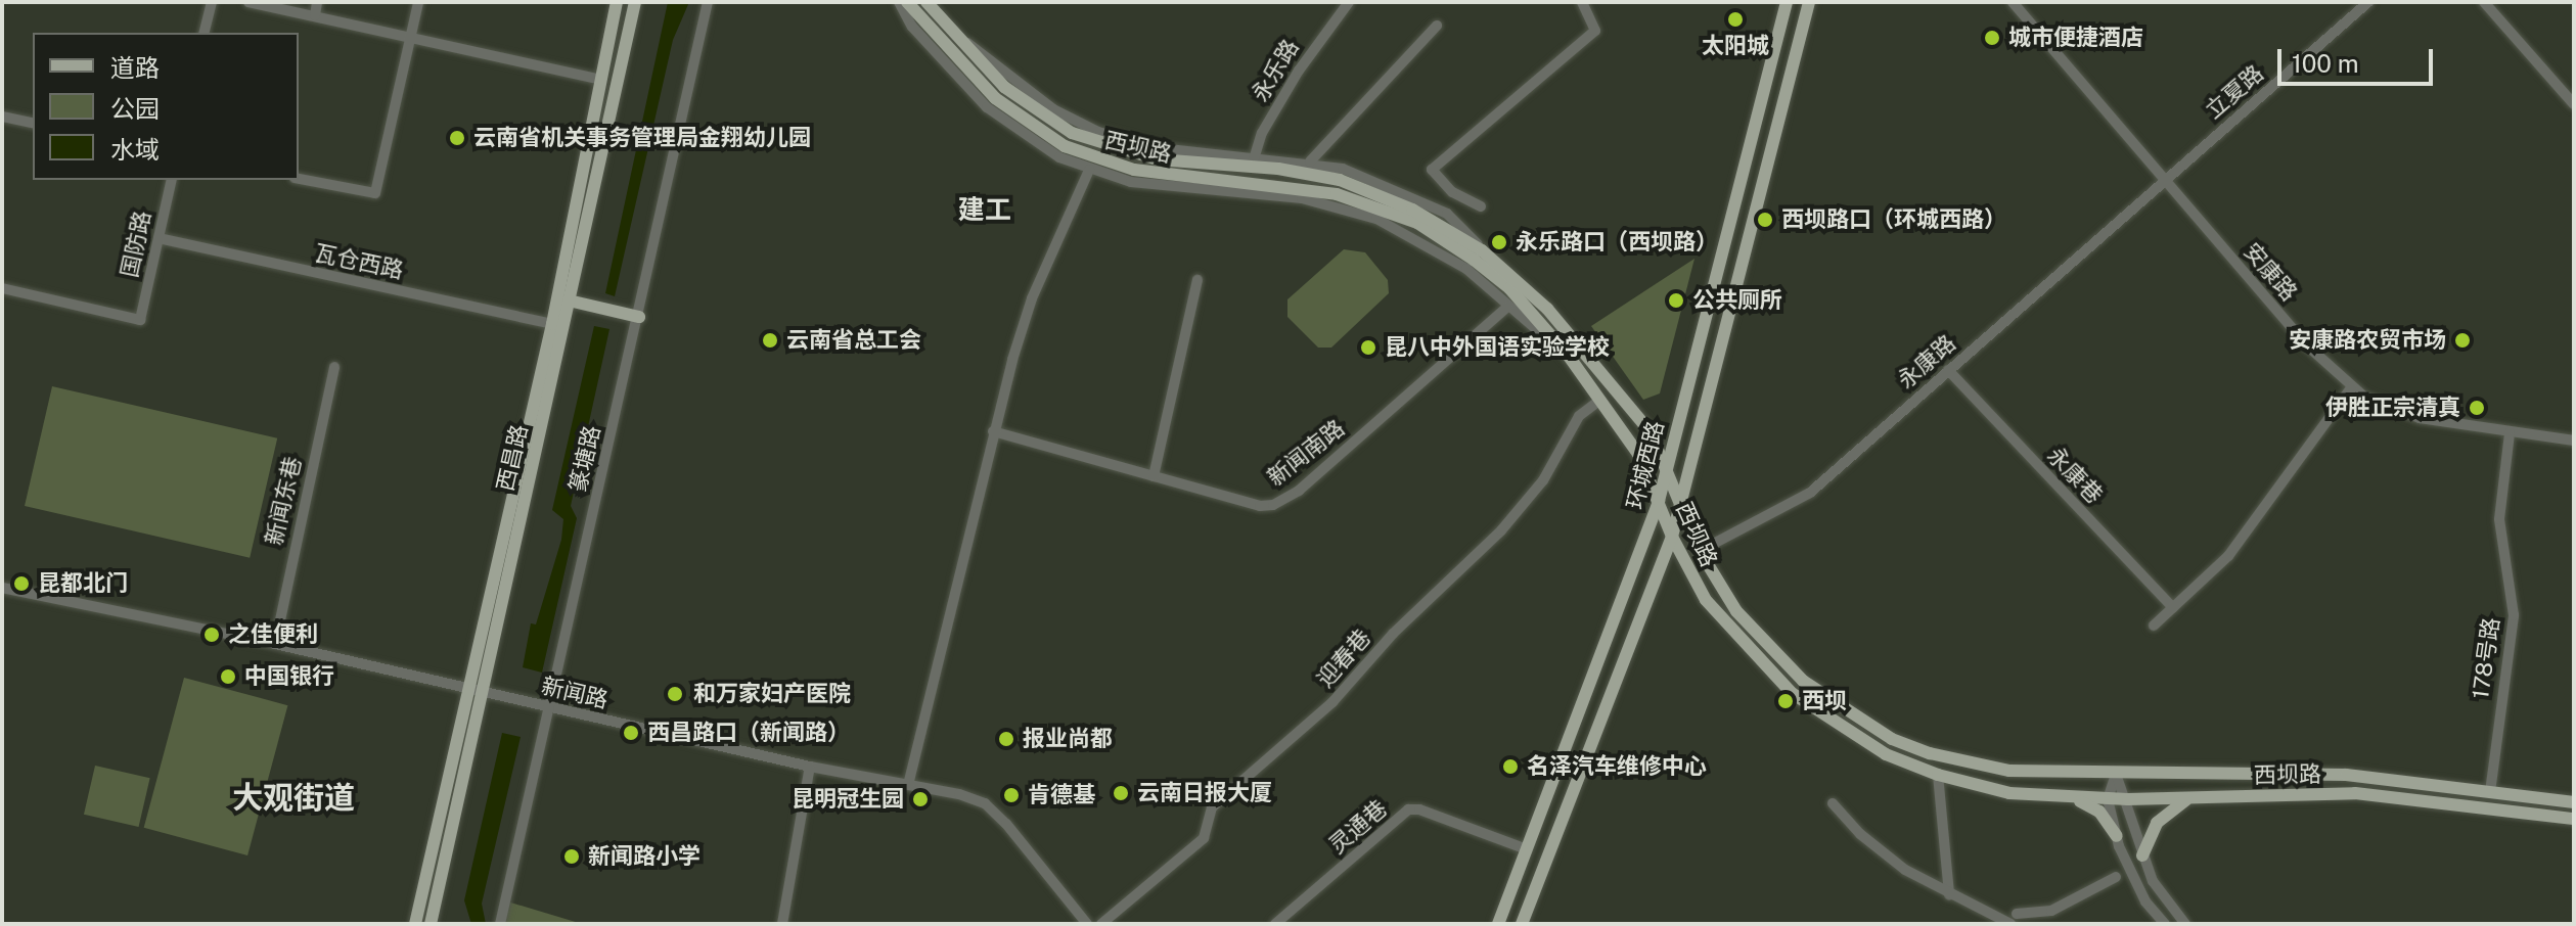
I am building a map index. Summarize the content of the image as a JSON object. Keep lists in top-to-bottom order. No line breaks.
{"streets":{"main road":["西坝路","西昌路","环城西路"],"street":["永乐路","立夏路","国防路","瓦仓西路","安康路","永康路","新闻南路","篆塘路","永康巷","新闻东巷","迎春巷","178号路","新闻路","灵通巷"]},"crossings":[["永乐路","西坝路"],["立夏路","安康路"],["立夏路","永康路"],["西坝路","永康路"],["西坝路","环城西路"],["西坝路","迎春巷"],["西坝路","178号路"],["国防路","瓦仓西路"],["瓦仓西路","西昌路"],["安康路","永康路"],["安康路","178号路"],["永康路","永康巷"],["西昌路","新闻路"],["篆塘路","新闻路"],["环城西路","灵通巷"],["新闻东巷","新闻路"]],"districts":["建工","大观街道"],"places":["太阳城","城市便捷酒店","云南省机关事务管理局金翔幼儿园","西坝路口（环城西路）","永乐路口（西坝路）","公共厕所","云南省总工会","安康路农贸市场","昆八中外国语实验学校","伊胜正宗清真","昆都北门","之佳便利","中国银行","和万家妇产医院","西坝","西昌路口（新闻路）","报业尚都","名泽汽车维修中心","云南日报大厦","肯德基","昆明冠生园","新闻路小学"],"legend":["道路","公园","水域"],"scale_bar":"100 m"}
